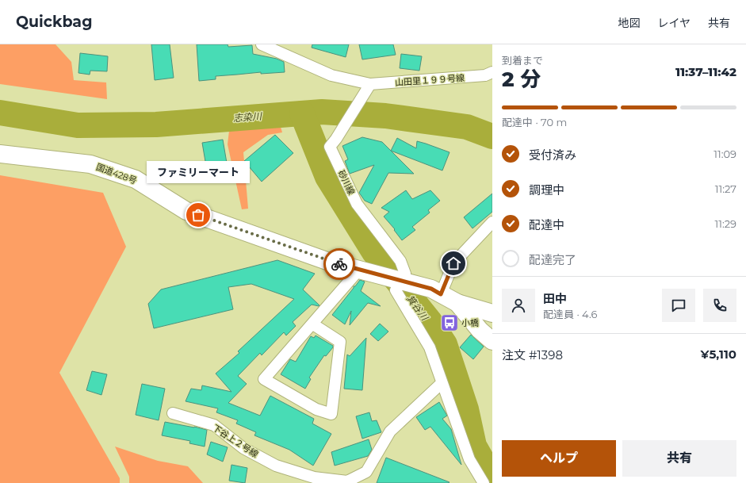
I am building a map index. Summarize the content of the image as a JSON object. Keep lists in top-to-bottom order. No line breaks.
{"streets":{"highway":["国道428号"],"street":["山田里１９９号線","砂川線","下谷上２号線"]},"crossings":[["山田里１９９号線","砂川線"],["国道428号","砂川線"]],"water":["志染川","箕谷川"],"places":{"other":["ファミリーマート"],"bus stop":["小橋"]},"page":{"header":"Quickbag","nav":["地図","レイヤ","共有"],"heading":["2 分","到着まで","11:37–11:42"],"panel":["田中","配達員 · 4.6","注文 #1398","¥5,110"],"bar":"配達中 · 70 m","list":[["受付済み","11:09"],["調理中","11:27"],["配達中","11:29"],"配達完了"],"bubble":"ファミリーマート","buttons":["ヘルプ","共有"]}}
